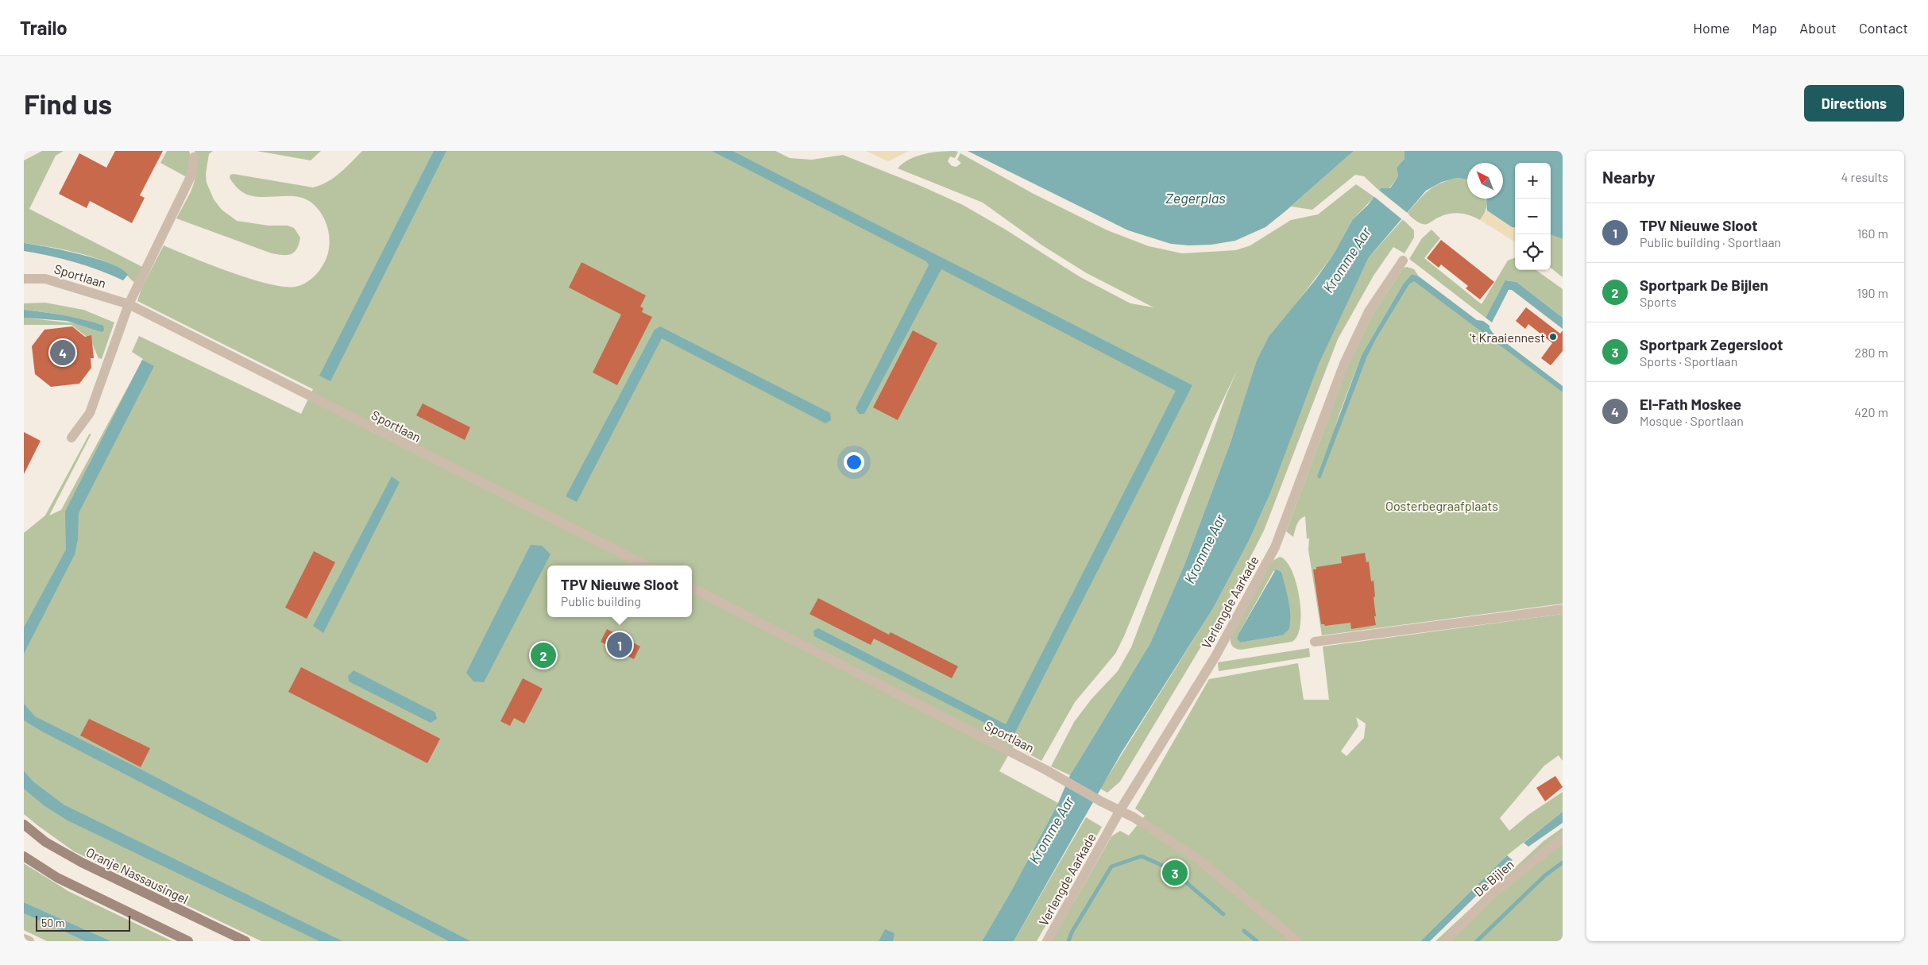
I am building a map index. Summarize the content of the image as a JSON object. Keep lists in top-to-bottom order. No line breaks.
{"streets":{"main road":["Oranje Nassausingel"],"street":["Sportlaan","Verlengde Aarkade","De Bijlen"]},"crossings":[["Sportlaan","Verlengde Aarkade"]],"water":["Zegerplas","Kromme Aar"],"parks":["Oosterbegraafplaats"],"places":["'t Kraaiennest"],"scale_bar":"50 m","north":"top left","page":{"header":"Trailo","nav":["Home","Map","About","Contact"],"buttons":"Directions","title":"Find us","heading":["Nearby","4 results"],"map_buttons":["+","−"],"list":[{"mark":"1","name":"TPV Nieuwe Sloot","note":"Public building · Sportlaan","value":"160 m"},{"mark":"2","name":"Sportpark De Bijlen","note":"Sports","value":"190 m"},{"mark":"3","name":"Sportpark Zegersloot","note":"Sports · Sportlaan","value":"280 m"},{"mark":"4","name":"El-Fath Moskee","note":"Mosque · Sportlaan","value":"420 m"}],"pins":["4","1","2","3"],"popup":["TPV Nieuwe Sloot","Public building"],"scale":"50 m"}}
